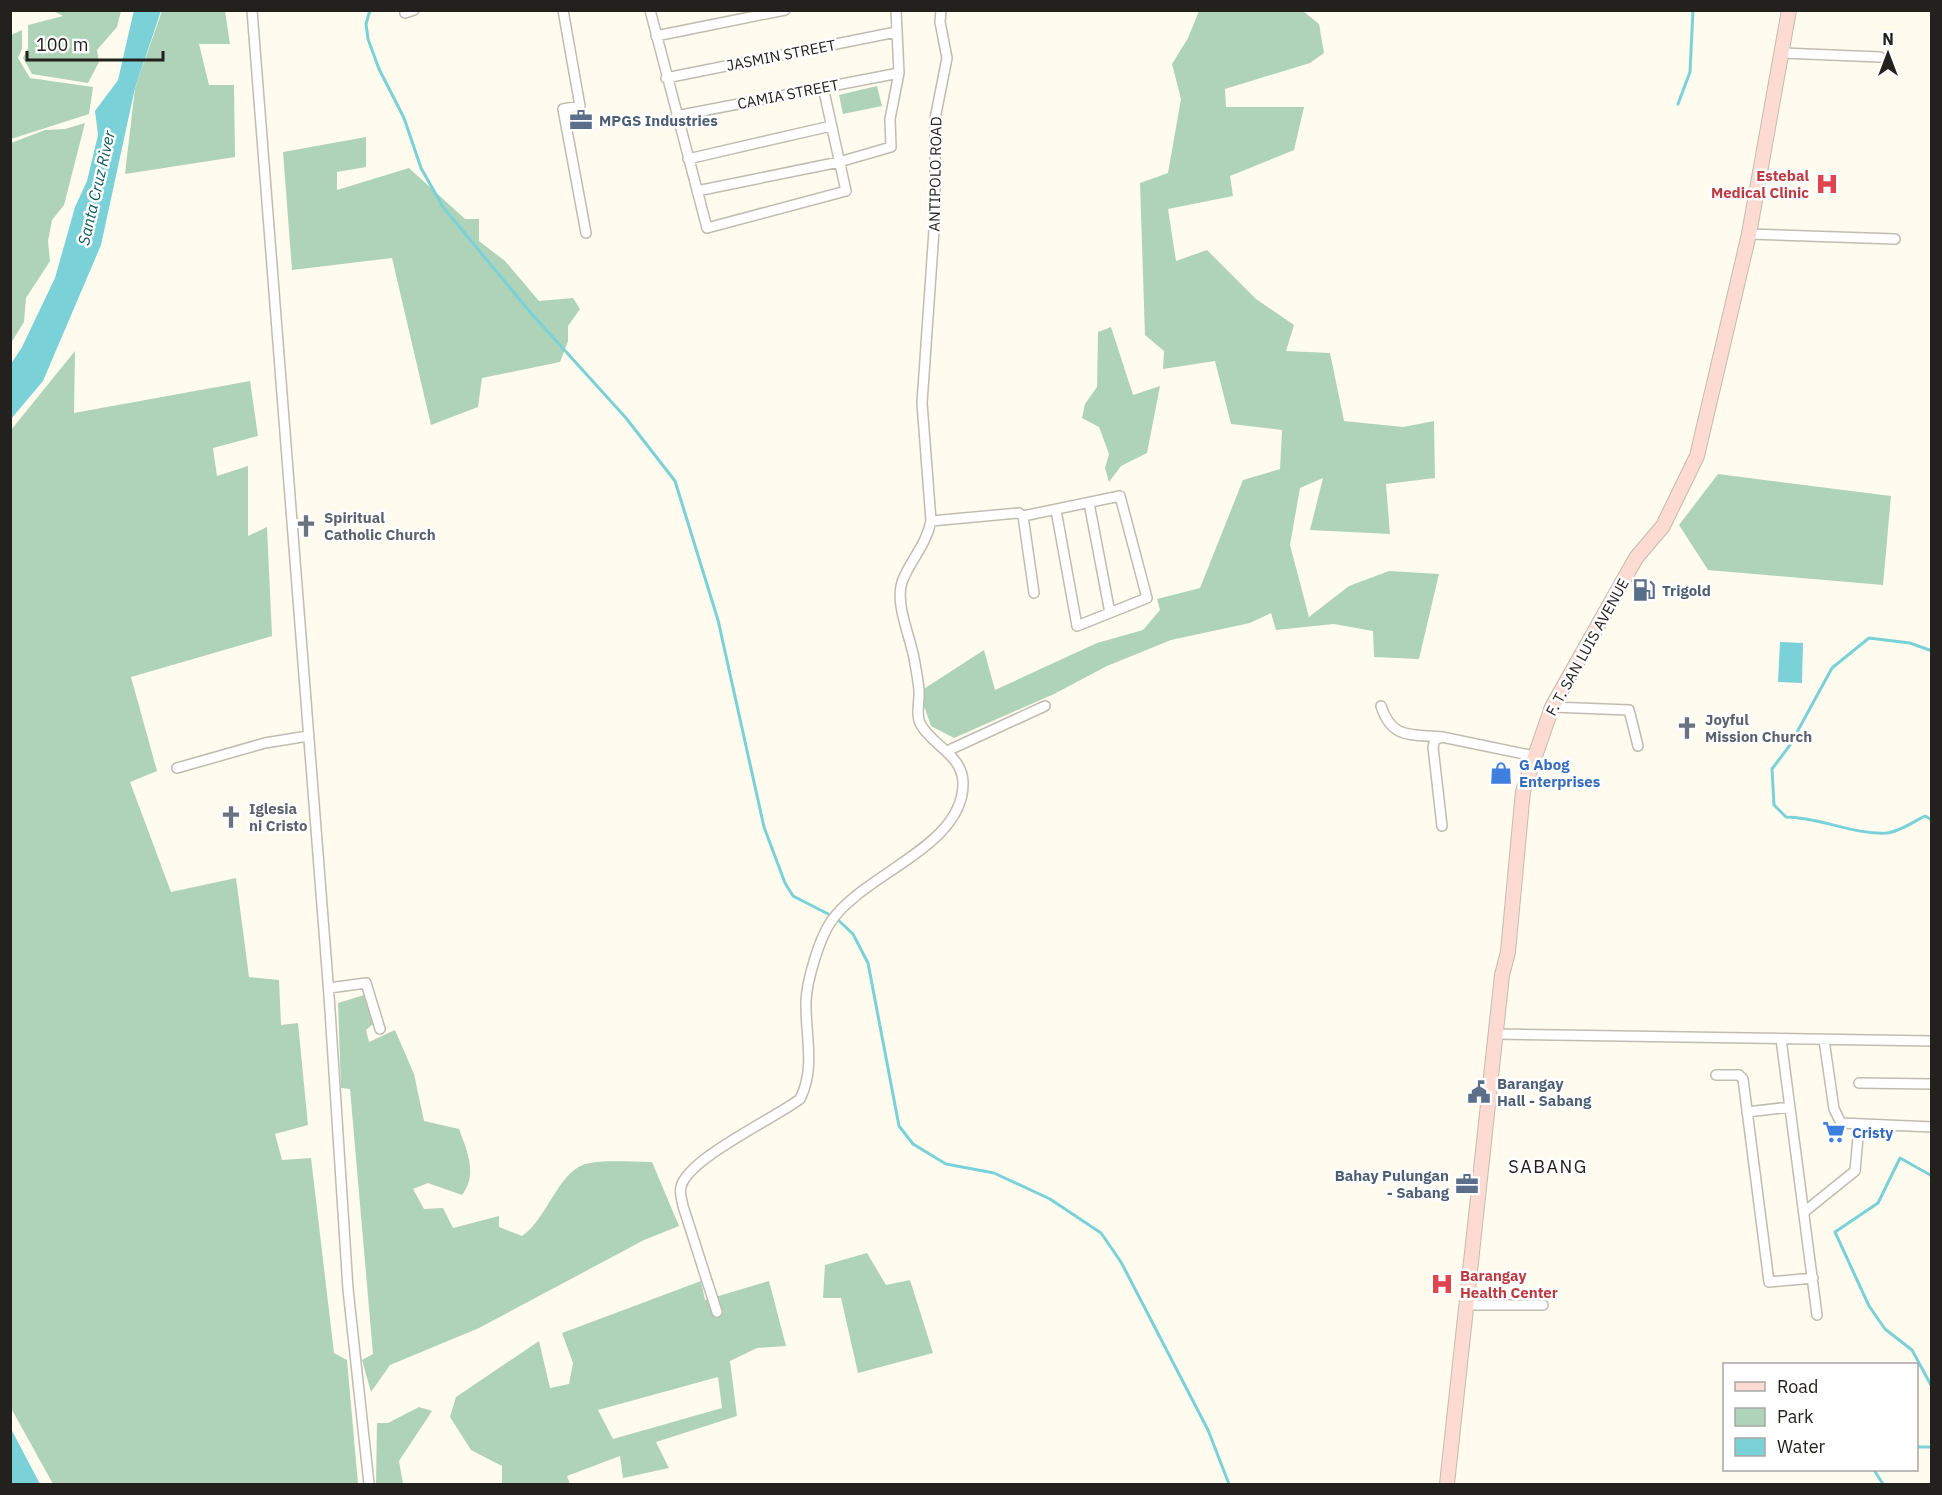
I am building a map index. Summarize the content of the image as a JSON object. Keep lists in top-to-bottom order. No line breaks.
{"streets":{"main road":["F. T. SAN LUIS AVENUE"],"street":["JASMIN STREET","CAMIA STREET","ANTIPOLO ROAD"]},"districts":["SABANG"],"water":["Santa Cruz River"],"places":{"office":["MPGS Industries","Bahay Pulungan - Sabang"],"hospital":["Estebal Medical Clinic","Barangay Health Center"],"church":["Spiritual Catholic Church","Joyful Mission Church","Iglesia ni Cristo"],"fuel station":["Trigold"],"shop":["G Abog Enterprises"],"public building":["Barangay Hall - Sabang"],"supermarket":["Cristy"]},"legend":["Road","Park","Water"],"scale_bar":"100 m","north":"top"}
